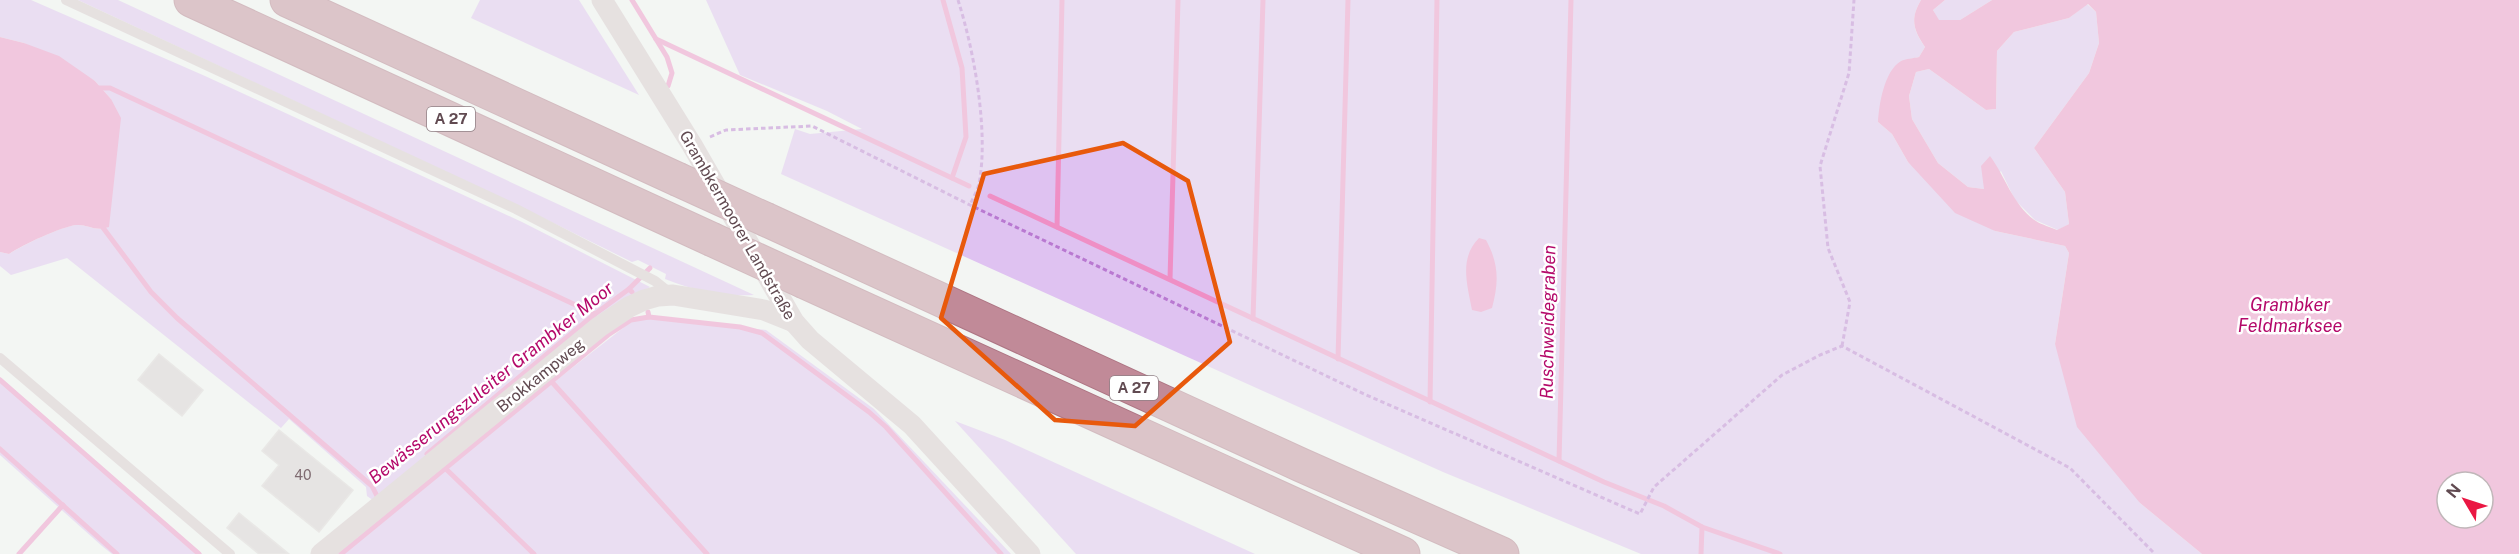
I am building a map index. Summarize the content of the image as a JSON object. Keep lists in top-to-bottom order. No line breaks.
{"streets":{"highway":["A 27"],"street":["Grambkermoorer Landstraße","Brokkampweg"]},"crossings":[["Grambkermoorer Landstraße","Brokkampweg"]],"water":["Grambker Feldmarksee","Ruschweidegraben","Bewässerungszuleiter Grambker Moor"],"house_numbers":["40"],"north":"top left"}
